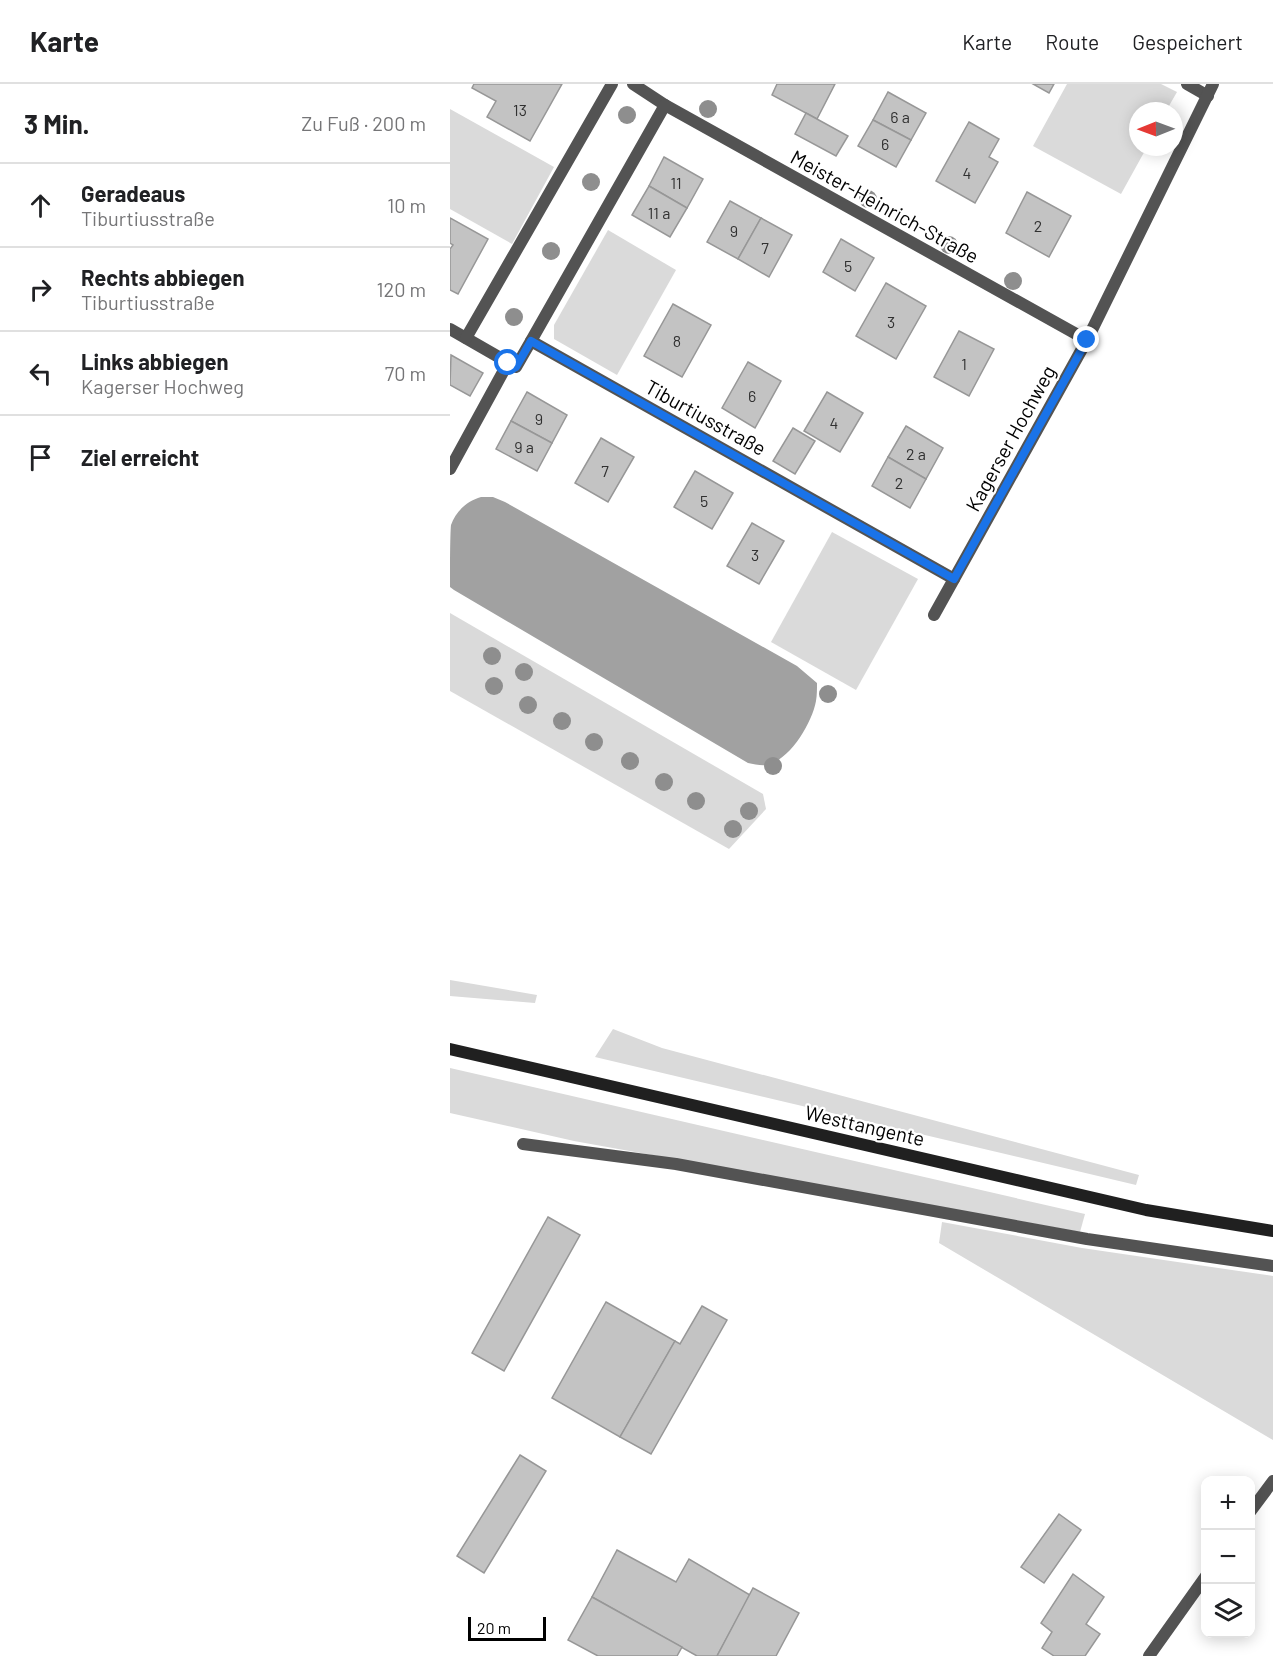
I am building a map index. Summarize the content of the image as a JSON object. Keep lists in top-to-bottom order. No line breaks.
{"streets":{"main road":["Westtangente"],"street":["Meister-Heinrich-Straße","Tiburtiusstraße","Kagerser Hochweg"]},"crossings":[["Meister-Heinrich-Straße","Kagerser Hochweg"],["Tiburtiusstraße","Kagerser Hochweg"]],"house_numbers":["13","6 a","6","4","11","11 a","2","9","7","5","3","8","1","6","9","4","9 a","2 a","7","2","5","3"],"scale_bar":"20 m","north":"left","page":{"header":"Karte","nav":["Karte","Route","Gespeichert"],"heading":["3 Min.","Zu Fuß · 200 m"],"list":[["Geradeaus","Tiburtiusstraße","10 m"],["Rechts abbiegen","Tiburtiusstraße","120 m"],["Links abbiegen","Kagerser Hochweg","70 m"],"Ziel erreicht"],"map_buttons":["+","−"],"scale":"20 m"}}
